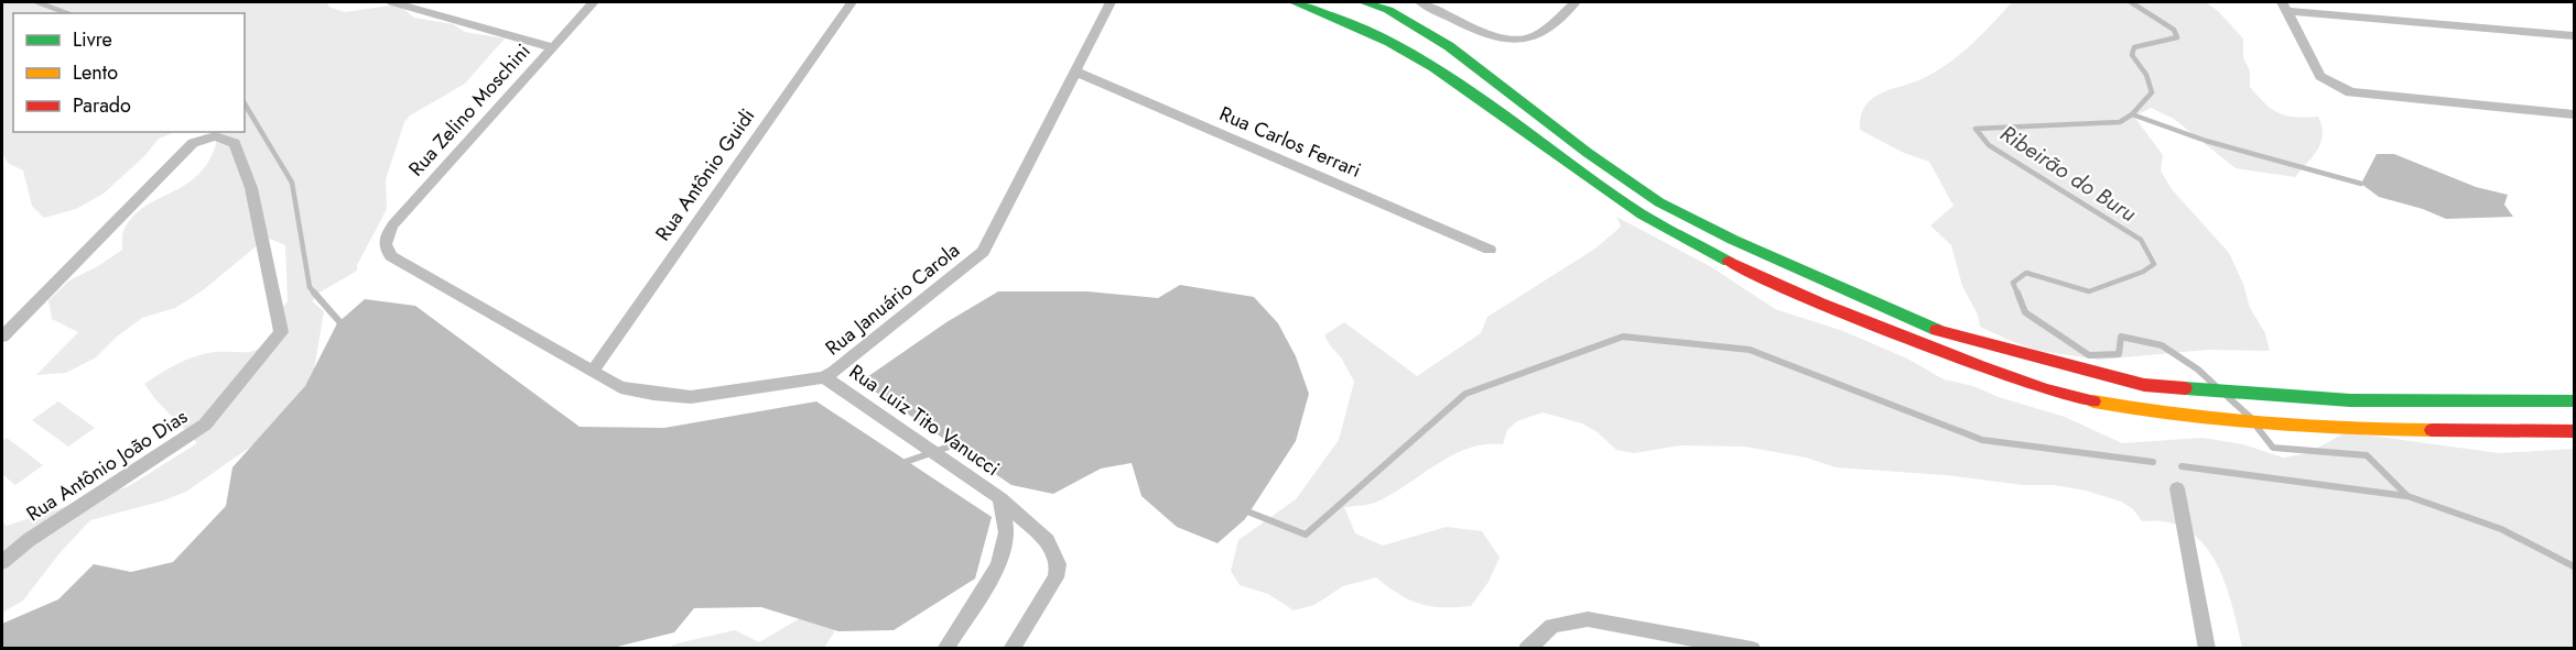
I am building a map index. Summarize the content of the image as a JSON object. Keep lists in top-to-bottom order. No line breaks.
{"streets":{"street":["Rua Zelino Moschini","Rua Carlos Ferrari","Rua Antônio Guidi","Rua Januário Carola","Rua Luiz Tito Vanucci","Rua Antônio João Dias"]},"crossings":[["Rua Zelino Moschini","Rua Januário Carola"],["Rua Carlos Ferrari","Rua Januário Carola"],["Rua Antônio Guidi","Rua Januário Carola"],["Rua Januário Carola","Rua Luiz Tito Vanucci"]],"water":["Ribeirão do Buru"],"legend":["Livre","Lento","Parado"]}
